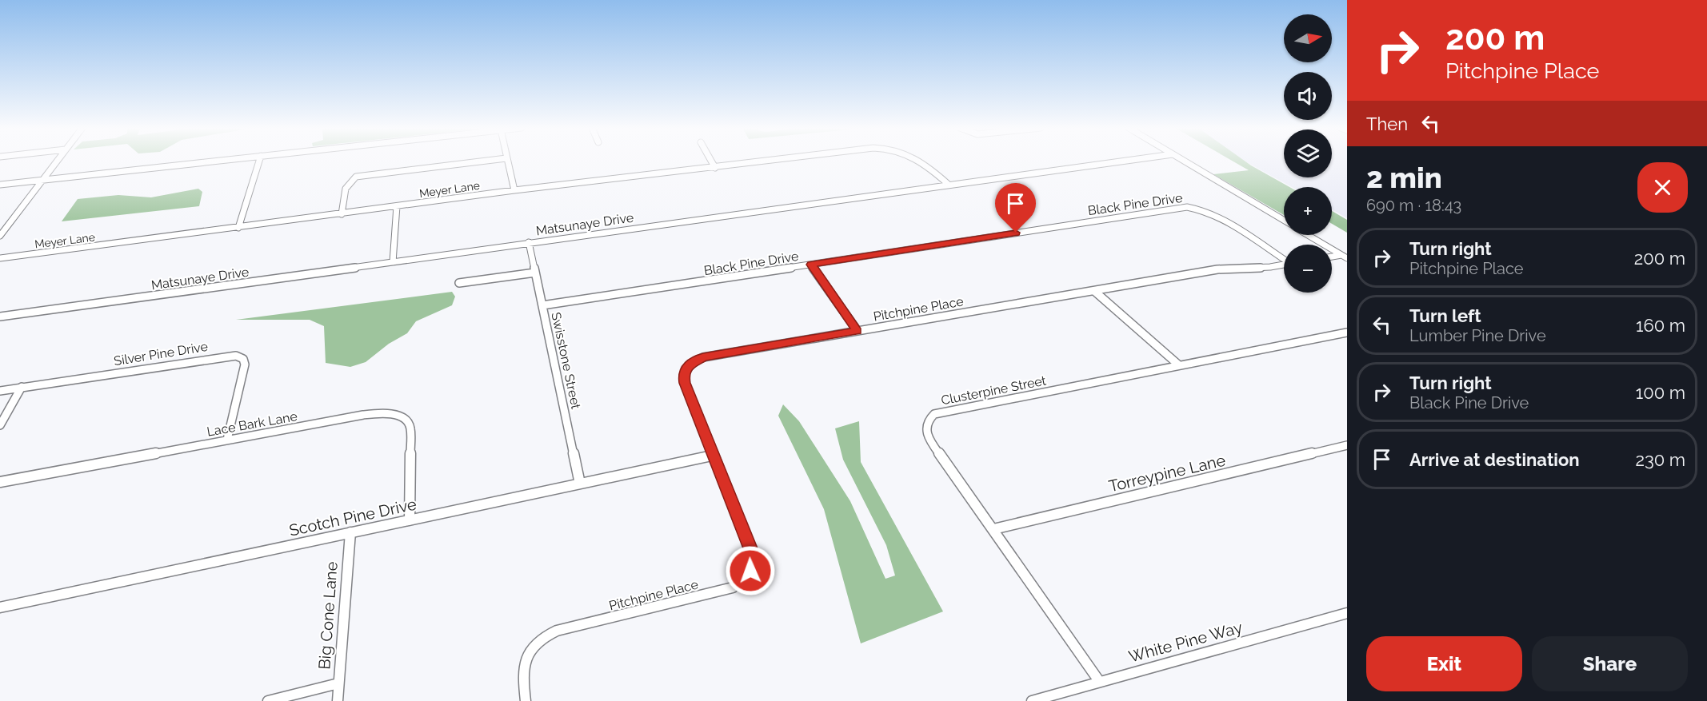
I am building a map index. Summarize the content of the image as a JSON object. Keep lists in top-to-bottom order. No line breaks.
{"streets":{"street":["Meyer Lane","Black Pine Drive","Matsunaye Drive","Pitchpine Place","Silver Pine Drive","Swisstone Street","Clusterpine Street","Lace Bark Lane","Torreypine Lane","Scotch Pine Drive","Big Cone Lane","White Pine Way"]},"crossings":[["Meyer Lane","Matsunaye Drive"],["Black Pine Drive","Swisstone Street"],["Matsunaye Drive","Swisstone Street"],["Pitchpine Place","Scotch Pine Drive"],["Silver Pine Drive","Lace Bark Lane"],["Swisstone Street","Scotch Pine Drive"],["Clusterpine Street","Torreypine Lane"],["Clusterpine Street","White Pine Way"],["Lace Bark Lane","Scotch Pine Drive"],["Scotch Pine Drive","Big Cone Lane"]],"north":"right","page":{"turn":["200 m","Pitchpine Place"],"map_buttons":["+","−"],"then":"Then","heading":["2 min","690 m · 18:43"],"list":[{"name":"Turn right","note":"Pitchpine Place","value":"200 m"},{"name":"Turn left","note":"Lumber Pine Drive","value":"160 m"},{"name":"Turn right","note":"Black Pine Drive","value":"100 m"},{"name":"Arrive at destination","value":"230 m"}],"buttons":["Exit","Share"]}}
